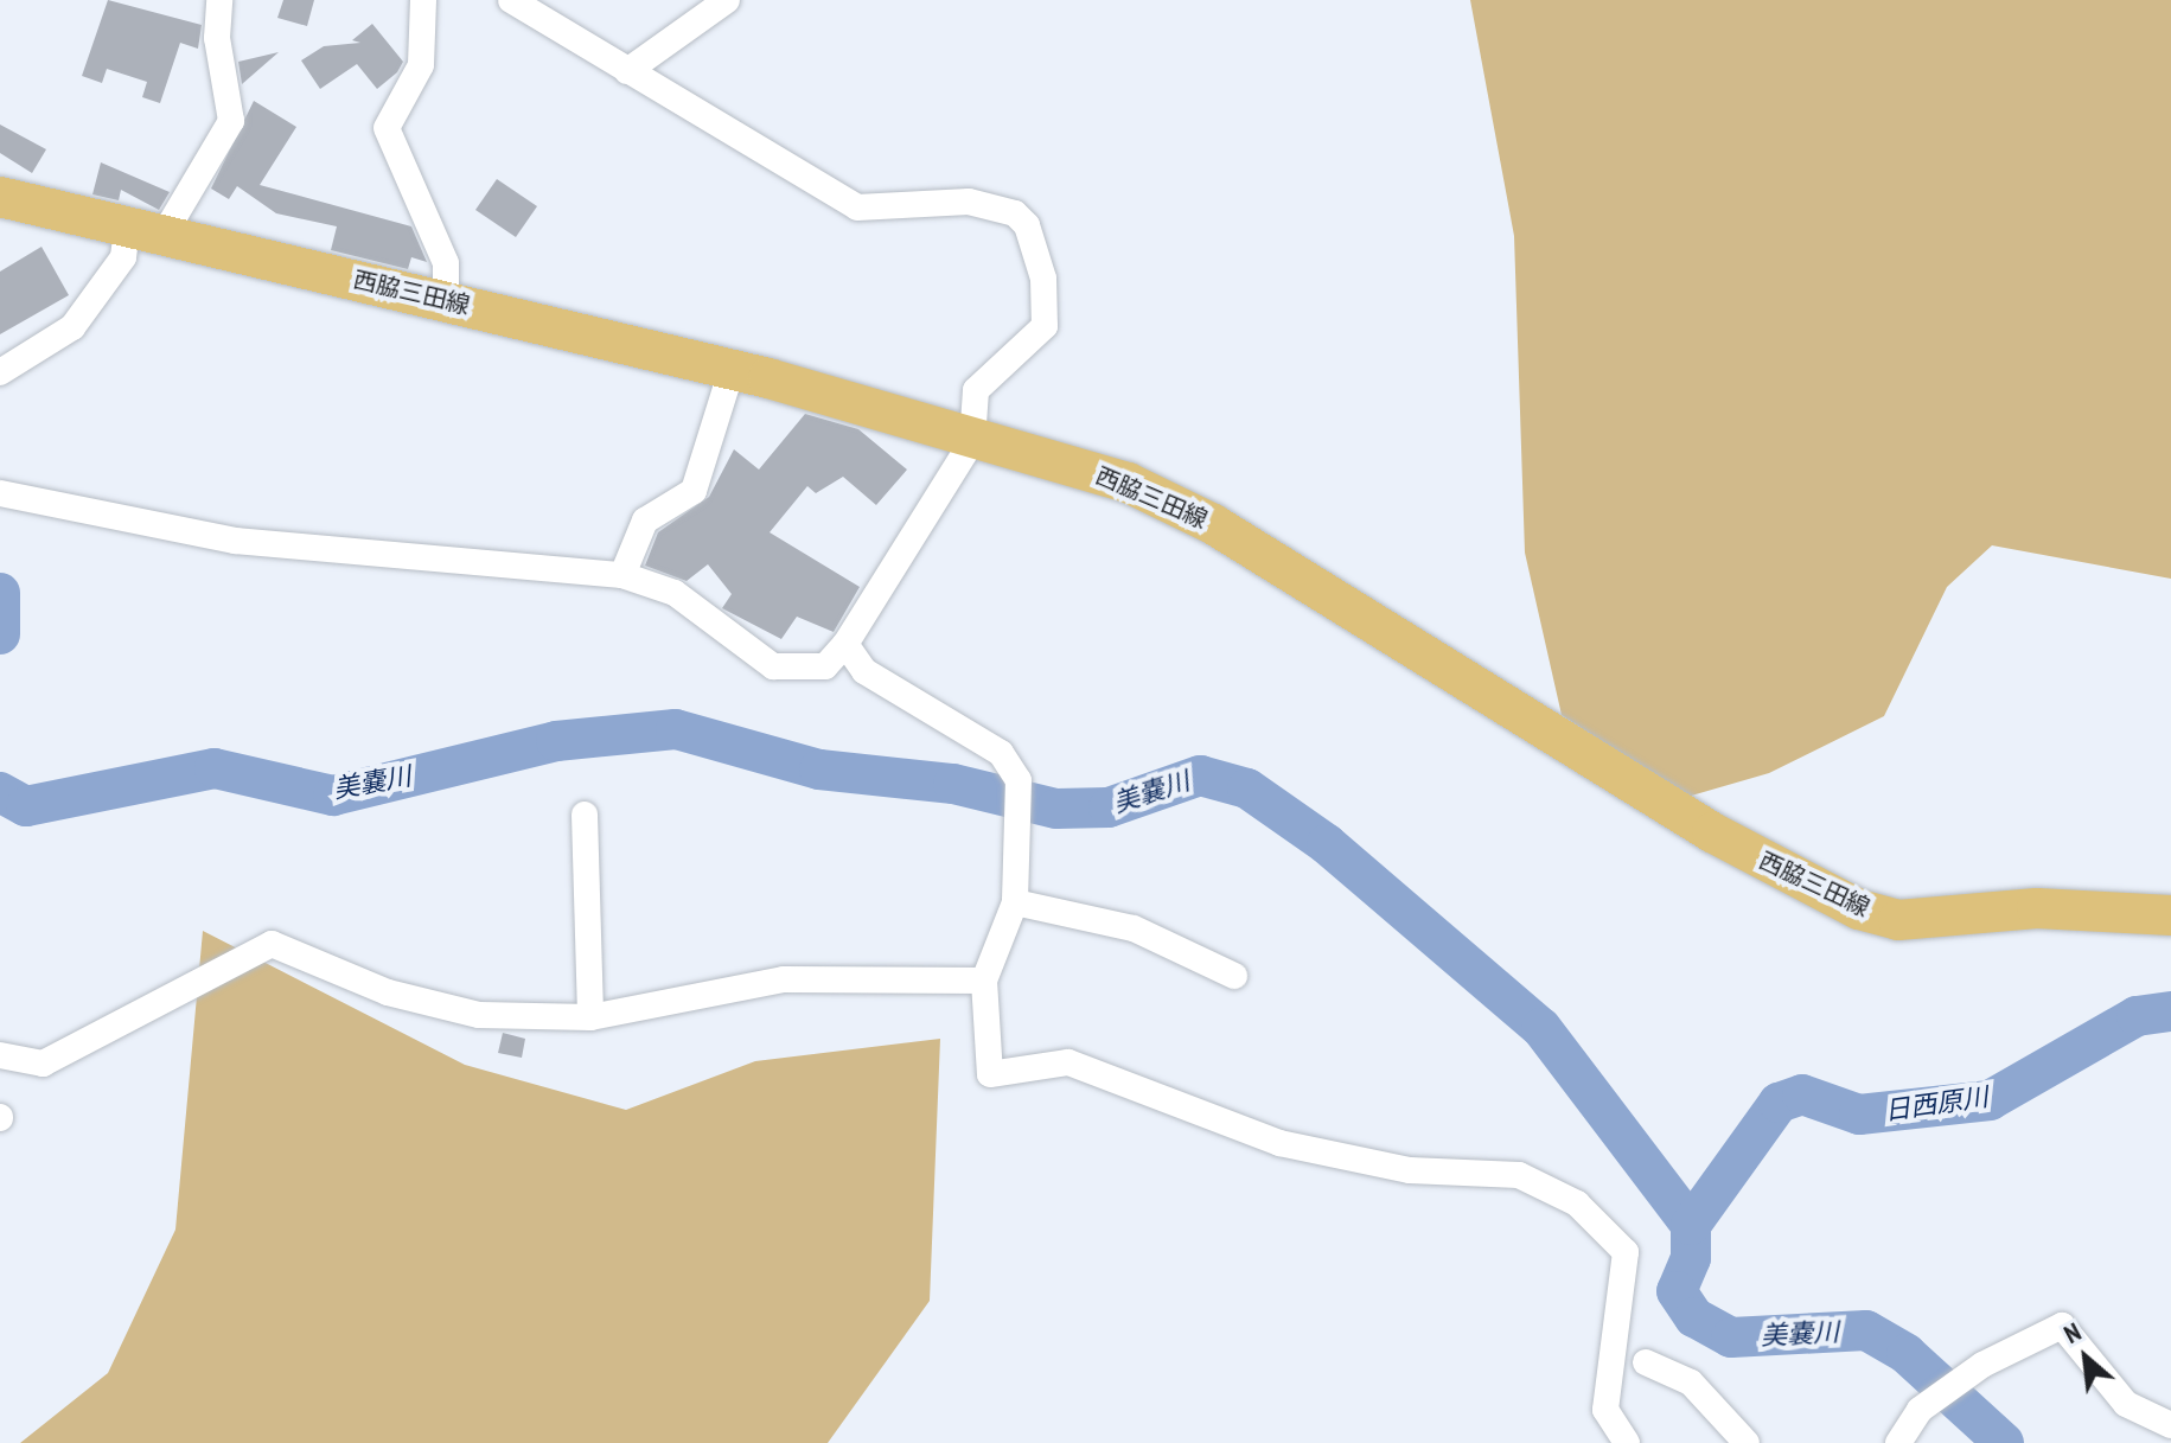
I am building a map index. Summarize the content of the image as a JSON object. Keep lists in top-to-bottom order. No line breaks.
{"streets":{"main road":["西脇三田線"]},"water":["美嚢川","日西原川"],"north":"top left"}
